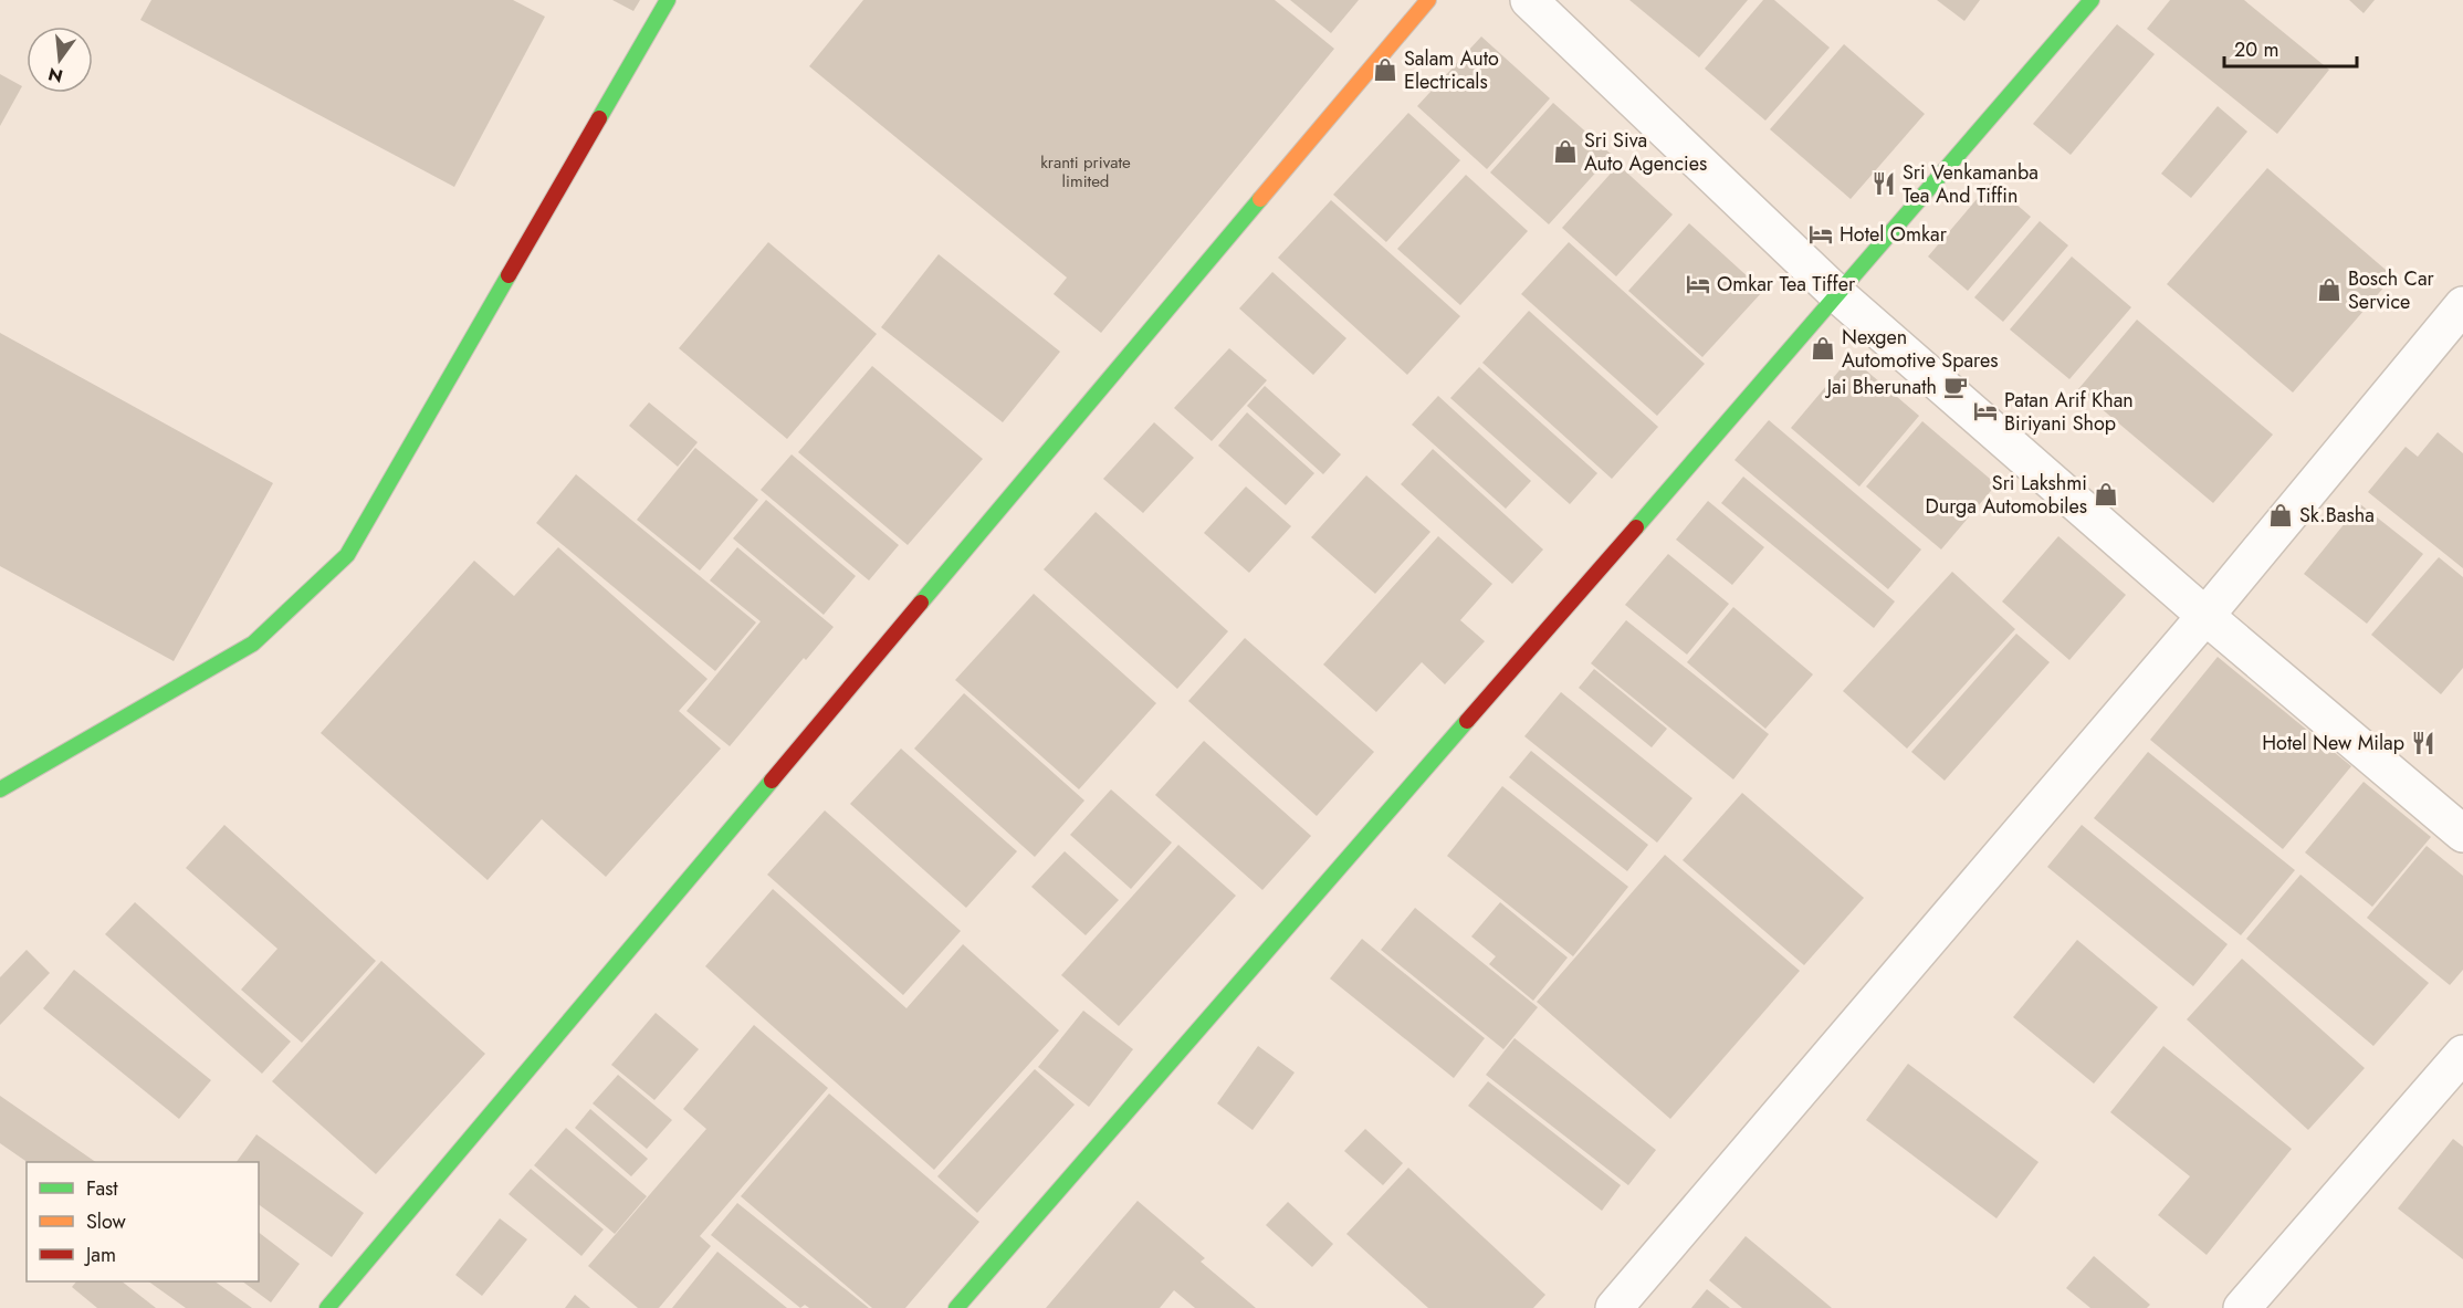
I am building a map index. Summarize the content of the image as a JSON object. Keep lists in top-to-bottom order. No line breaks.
{"places":{"shop":["Salam Auto Electricals","Sri Siva Auto Agencies","Bosch Car Service","Nexgen Automotive Spares","Sri Lakshmi Durga Automobiles","Sk.Basha"],"restaurant":["Sri Venkamanba Tea And Tiffin","Hotel New Milap"],"hotel":["Hotel Omkar","Omkar Tea Tiffer","Patan Arif Khan Biriyani Shop"],"cafe":["Jai Bherunath"]},"house_numbers":["kranti private limited"],"legend":["Fast","Slow","Jam"],"scale_bar":"20 m","north":"bottom"}
